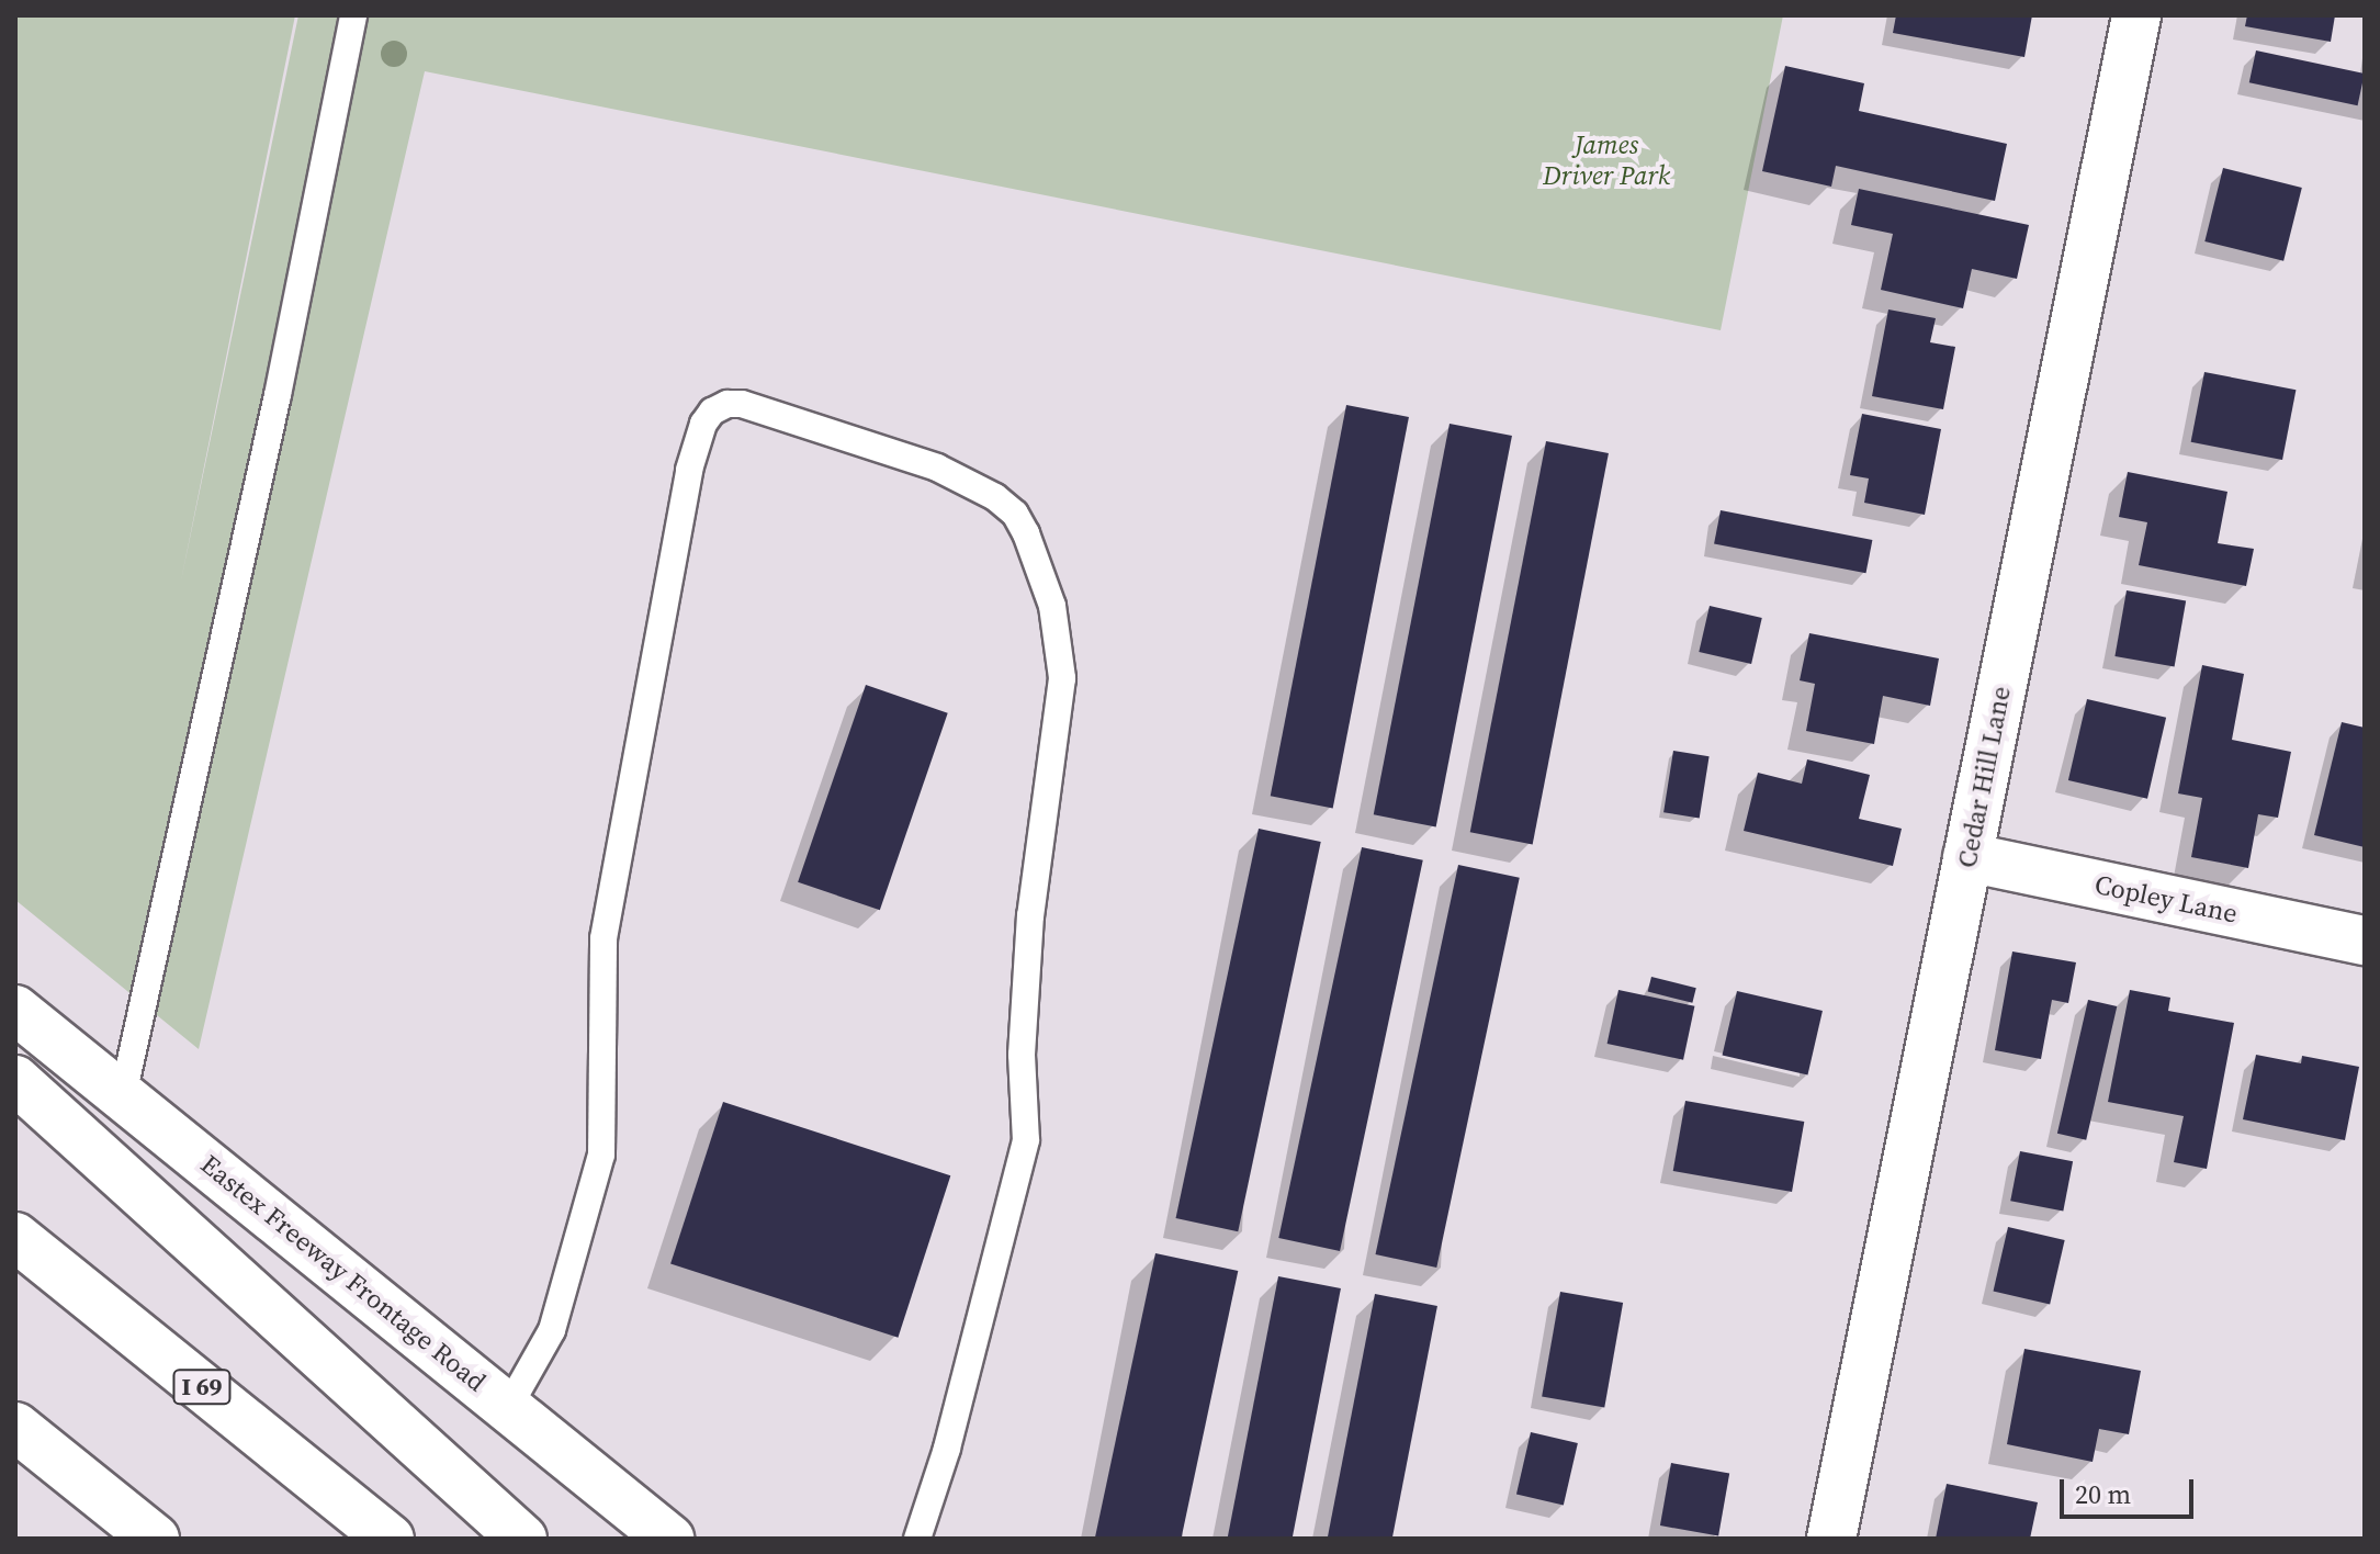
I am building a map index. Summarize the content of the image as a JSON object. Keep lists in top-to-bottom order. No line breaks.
{"streets":{"main road":["Cedar Hill Lane","Copley Lane","Eastex Freeway Frontage Road","I 69"]},"crossings":[["Cedar Hill Lane","Copley Lane"]],"parks":["James Driver Park"],"scale_bar":"20 m"}
